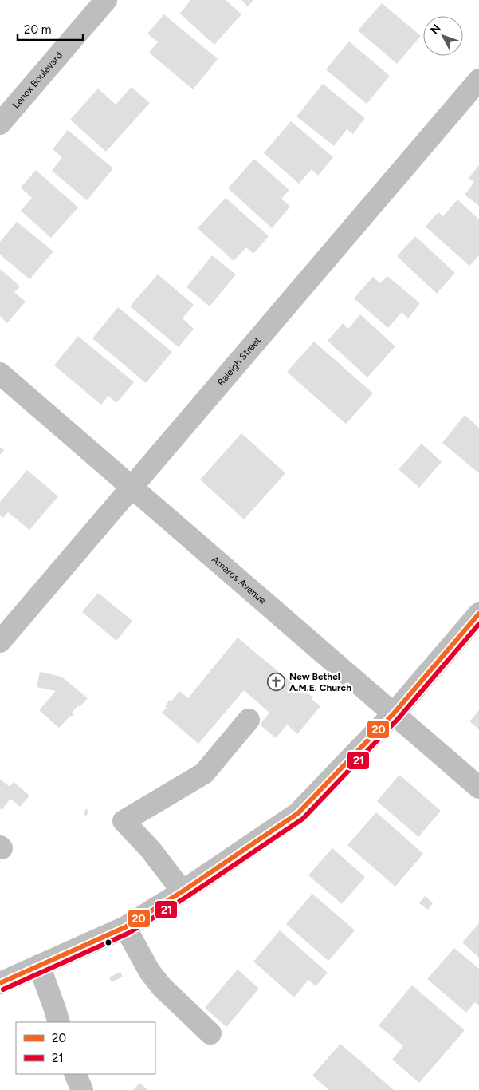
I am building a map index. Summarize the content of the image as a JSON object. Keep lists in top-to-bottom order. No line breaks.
{"streets":{"street":["Lenox Boulevard","Raleigh Street","Amaros Avenue"]},"crossings":[["Raleigh Street","Amaros Avenue"]],"places":{"church":["New Bethel A.M.E. Church"]},"lines":["transit line 20","transit line 21"],"legend":["20","21"],"scale_bar":"20 m","north":"top left"}
